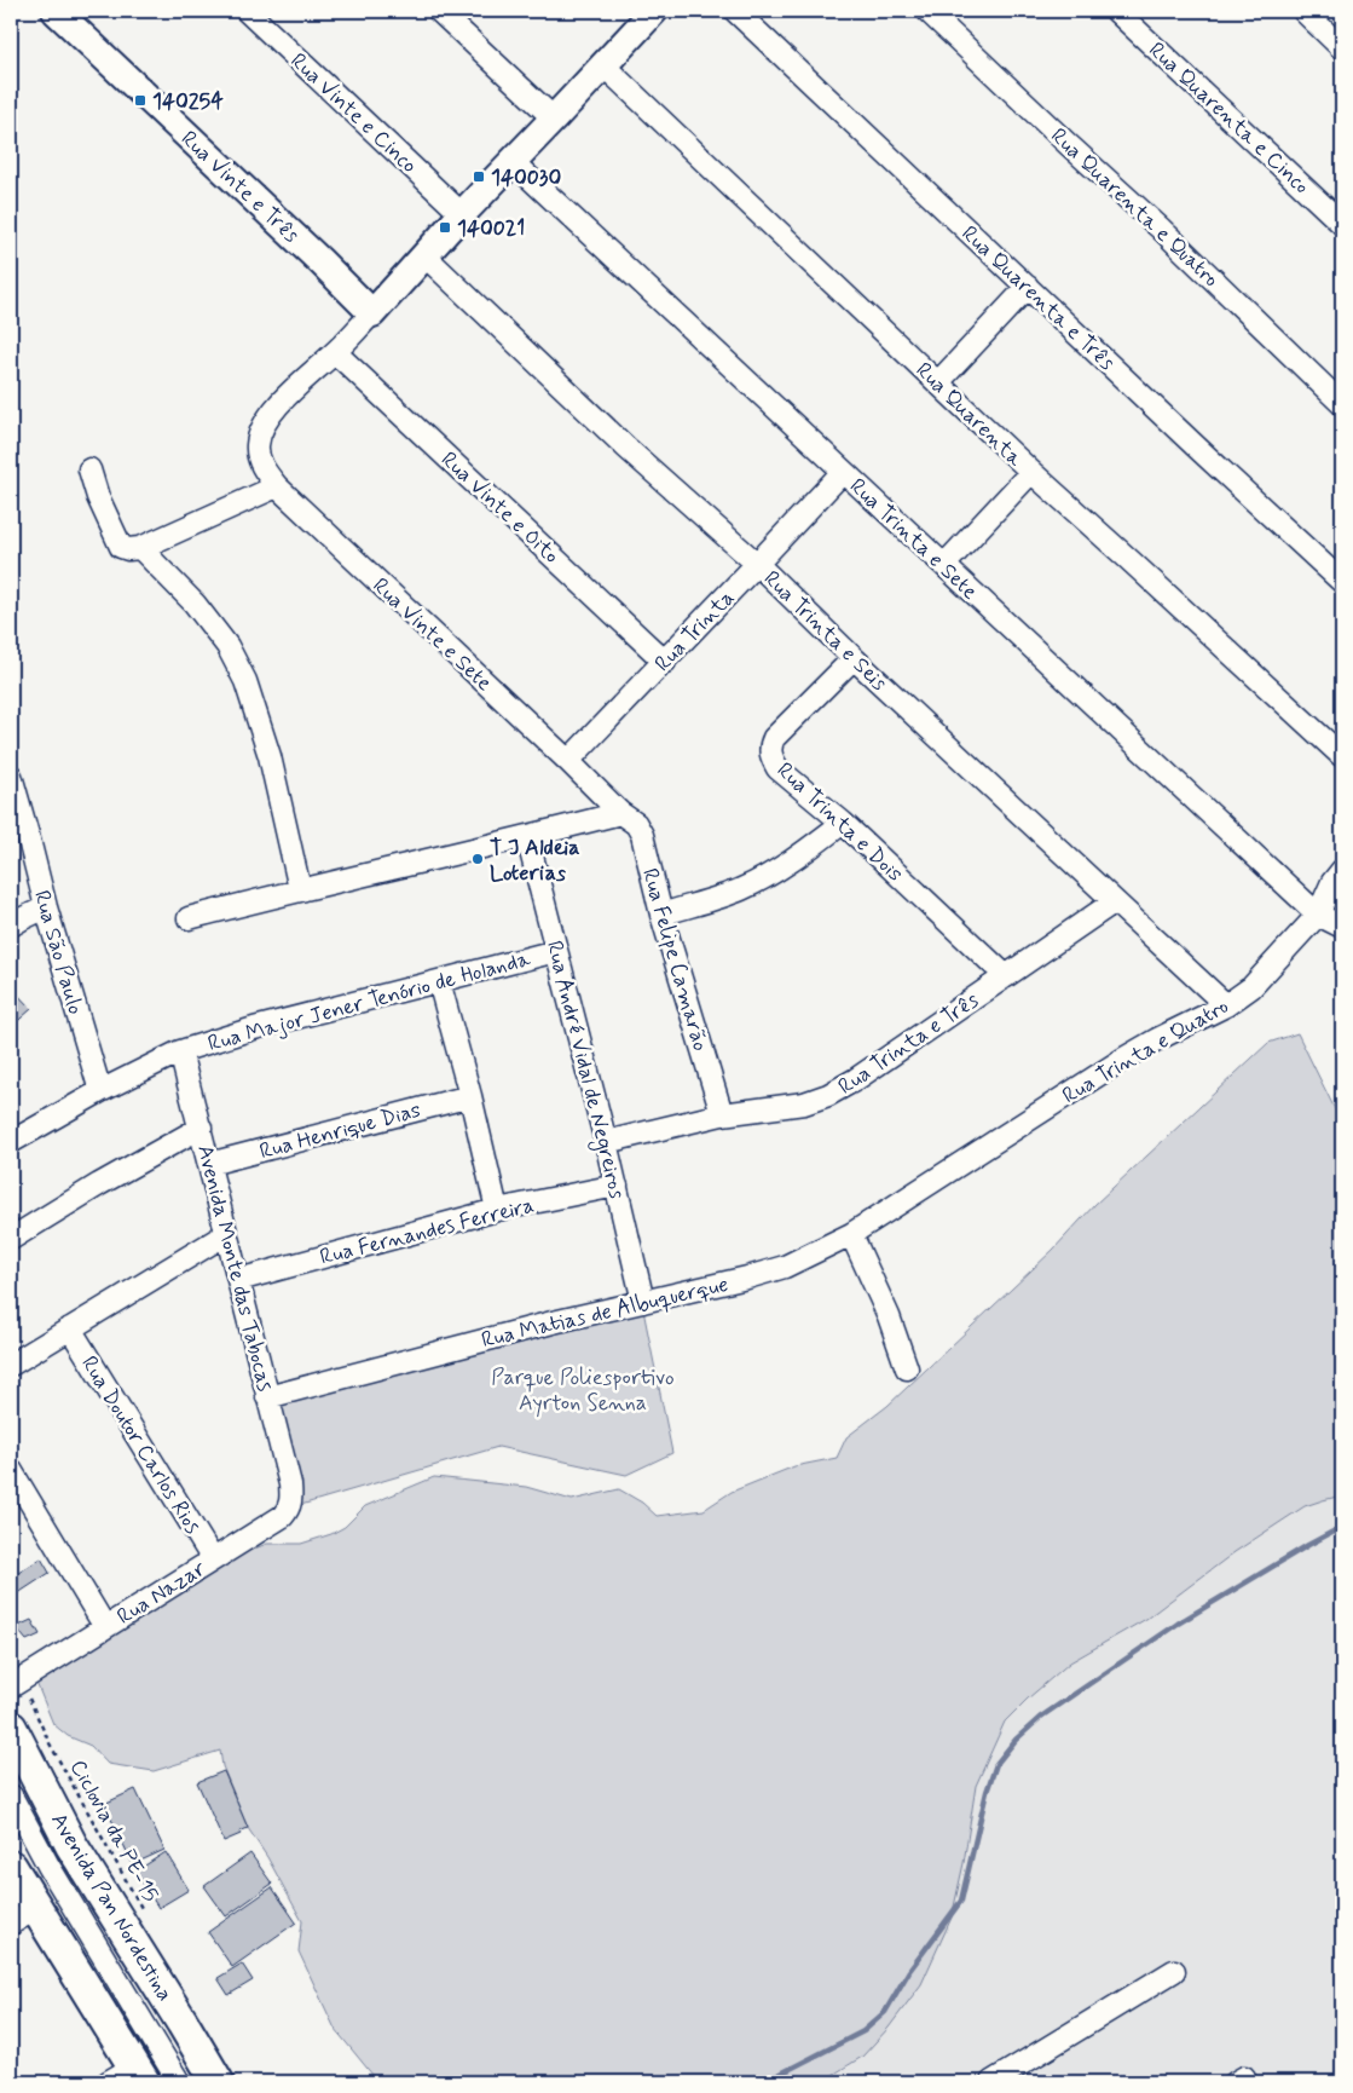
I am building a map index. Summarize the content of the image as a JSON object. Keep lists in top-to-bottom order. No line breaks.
{"streets":{"highway":["Avenida Pan Nordestina"],"main road":["Rua Vinte e Três"],"street":["Rua Vinte e Cinco","Rua Quarenta e Cinco","Rua Quarenta e Quatro","Rua Quarenta e Três","Rua Quarenta","Rua Vinte e Oito","Rua Trinta e Sete","Rua Trinta","Rua Trinta e Seis","Rua Vinte e Sete","Rua Trinta e Dois","Rua São Paulo","Rua Felipe Camarão","Rua Major Jener Tenório de Holanda","Rua Trinta e Três","Rua Trinta e Quatro","Rua André Vidal de Negreiros","Rua Henrique Dias","Rua Fernandes Ferreira","Avenida Monte das Tabocas","Rua Matias de Albuquerque","Rua Doutor Carlos Rios","Rua Nazar"],"path":["Ciclovia da PE-15"]},"crossings":[["Rua Vinte e Oito","Rua Trinta"],["Rua Vinte e Oito","Rua Vinte e Sete"],["Rua Trinta e Sete","Rua Trinta"],["Rua Trinta e Sete","Rua Trinta e Quatro"],["Rua Trinta","Rua Trinta e Seis"],["Rua Trinta","Rua Vinte e Sete"],["Rua Trinta e Seis","Rua Trinta e Dois"],["Rua Trinta e Seis","Rua Trinta e Três"],["Rua Trinta e Seis","Rua Trinta e Quatro"],["Rua Vinte e Sete","Rua Felipe Camarão"],["Rua Trinta e Dois","Rua Trinta e Três"],["Rua São Paulo","Rua Major Jener Tenório de Holanda"],["Rua Felipe Camarão","Rua Trinta e Três"],["Rua Major Jener Tenório de Holanda","Rua André Vidal de Negreiros"],["Rua Major Jener Tenório de Holanda","Avenida Monte das Tabocas"],["Rua Trinta e Três","Rua André Vidal de Negreiros"],["Rua Trinta e Quatro","Rua Matias de Albuquerque"],["Rua André Vidal de Negreiros","Rua Fernandes Ferreira"],["Rua André Vidal de Negreiros","Rua Matias de Albuquerque"],["Rua Henrique Dias","Avenida Monte das Tabocas"],["Rua Fernandes Ferreira","Avenida Monte das Tabocas"],["Avenida Monte das Tabocas","Rua Matias de Albuquerque"],["Avenida Monte das Tabocas","Rua Nazar"],["Rua Doutor Carlos Rios","Rua Nazar"],["Rua Nazar","Ciclovia da PE-15"]],"parks":["Parque Poliesportivo Ayrton Senna"],"places":{"transit":["140254","140030","140021"],"other":["T J Aldeia Loterias"]}}
